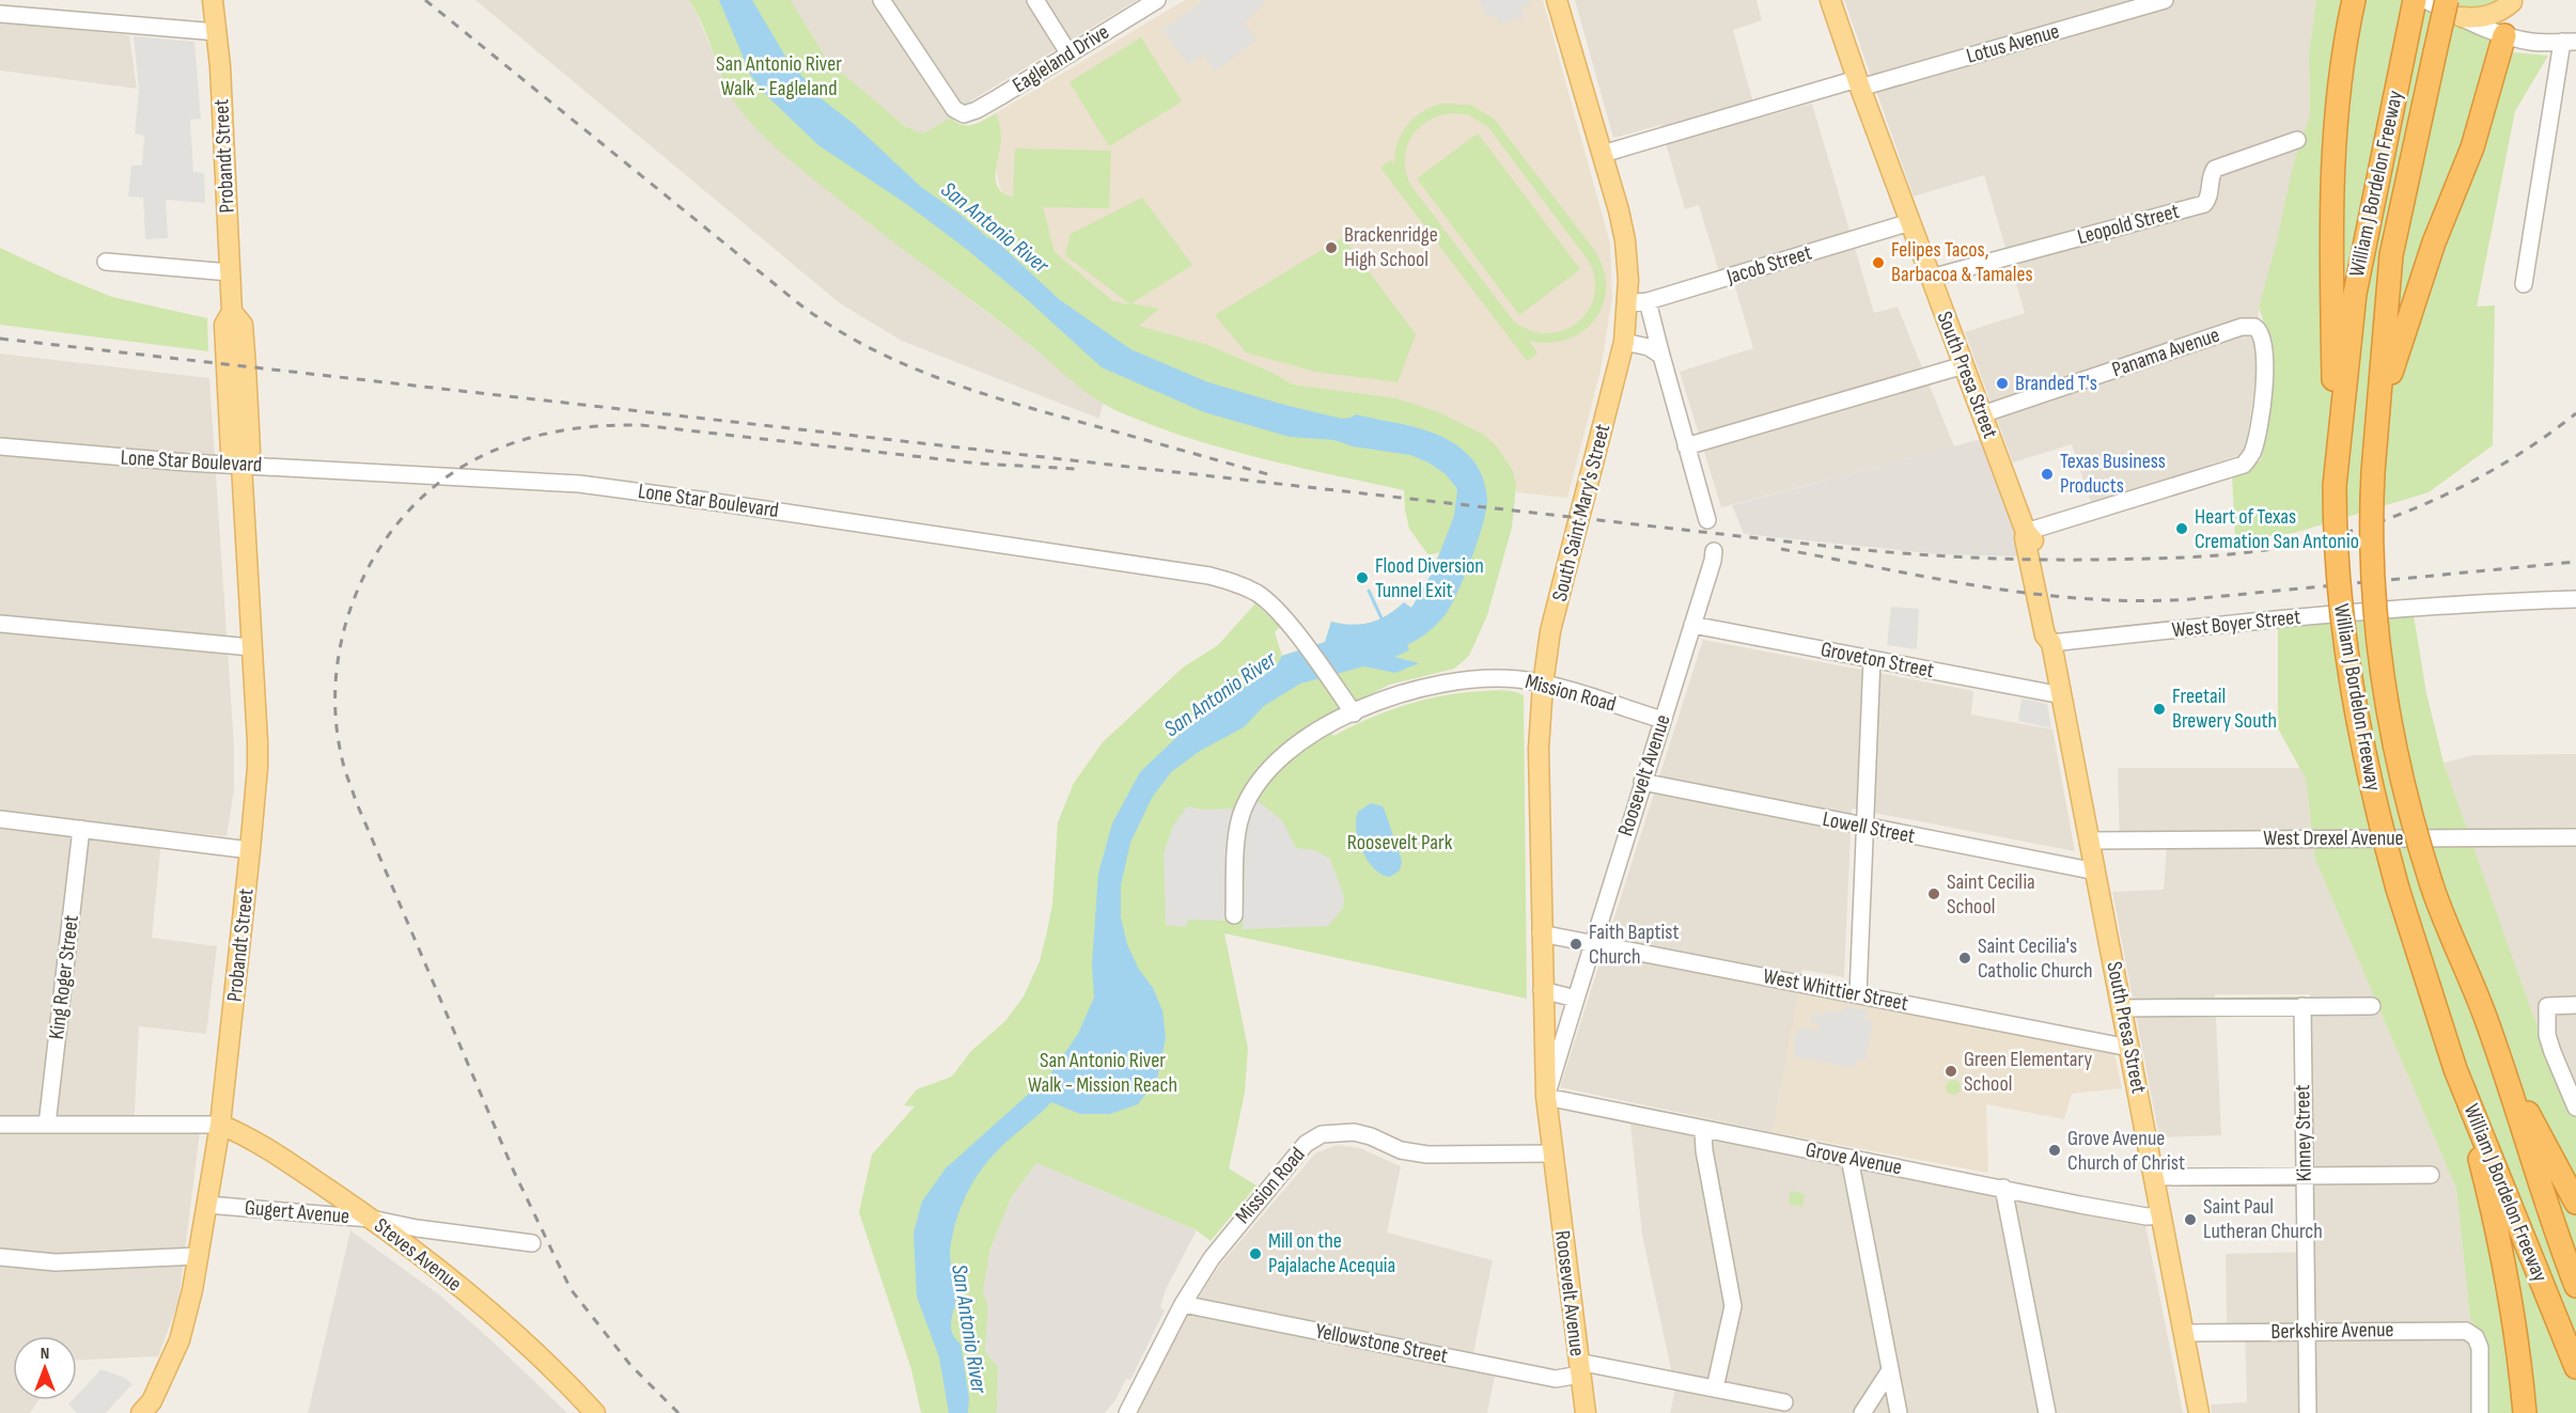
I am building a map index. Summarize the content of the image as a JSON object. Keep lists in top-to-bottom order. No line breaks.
{"streets":{"highway":["William J Bordelon Freeway"],"main road":["Probandt Street","South Presa Street","South Saint Mary's Street","Roosevelt Avenue","Steves Avenue"],"street":["Lotus Avenue","Eagleland Drive","Leopold Street","Jacob Street","Panama Avenue","Lone Star Boulevard","West Boyer Street","Groveton Street","Mission Road","Lowell Street","West Drexel Avenue","King Roger Street","West Whittier Street","Kinney Street","Grove Avenue","Gugert Avenue","Berkshire Avenue","Yellowstone Street"]},"crossings":[["Lotus Avenue","South Presa Street"],["Lotus Avenue","South Saint Mary's Street"],["Probandt Street","Lone Star Boulevard"],["Probandt Street","Gugert Avenue"],["Probandt Street","Steves Avenue"],["Leopold Street","South Presa Street"],["Jacob Street","South Presa Street"],["Jacob Street","South Saint Mary's Street"],["Panama Avenue","South Presa Street"],["South Presa Street","West Boyer Street"],["South Presa Street","Groveton Street"],["South Presa Street","Lowell Street"],["South Presa Street","West Drexel Avenue"],["South Presa Street","West Whittier Street"],["South Presa Street","Grove Avenue"],["South Presa Street","Berkshire Avenue"],["Lone Star Boulevard","Mission Road"],["South Saint Mary's Street","Mission Road"],["South Saint Mary's Street","Roosevelt Avenue"],["Groveton Street","Roosevelt Avenue"],["Mission Road","Roosevelt Avenue"],["Mission Road","Yellowstone Street"],["Roosevelt Avenue","Lowell Street"],["Roosevelt Avenue","West Whittier Street"],["Roosevelt Avenue","Grove Avenue"],["Roosevelt Avenue","Yellowstone Street"],["Kinney Street","Berkshire Avenue"],["Gugert Avenue","Steves Avenue"]],"water":["San Antonio River"],"parks":["San Antonio River Walk - Eagleland","Roosevelt Park","San Antonio River Walk - Mission Reach"],"places":["Brackenridge High School","Felipes Tacos, Barbacoa & Tamales","Branded T's","Texas Business Products","Heart of Texas Cremation San Antonio","Flood Diversion Tunnel Exit","Freetail Brewery South","Saint Cecilia School","Faith Baptist Church","Saint Cecilia's Catholic Church","Green Elementary School","Grove Avenue Church of Christ","Saint Paul Lutheran Church","Mill on the Pajalache Acequia"],"north":"top"}
